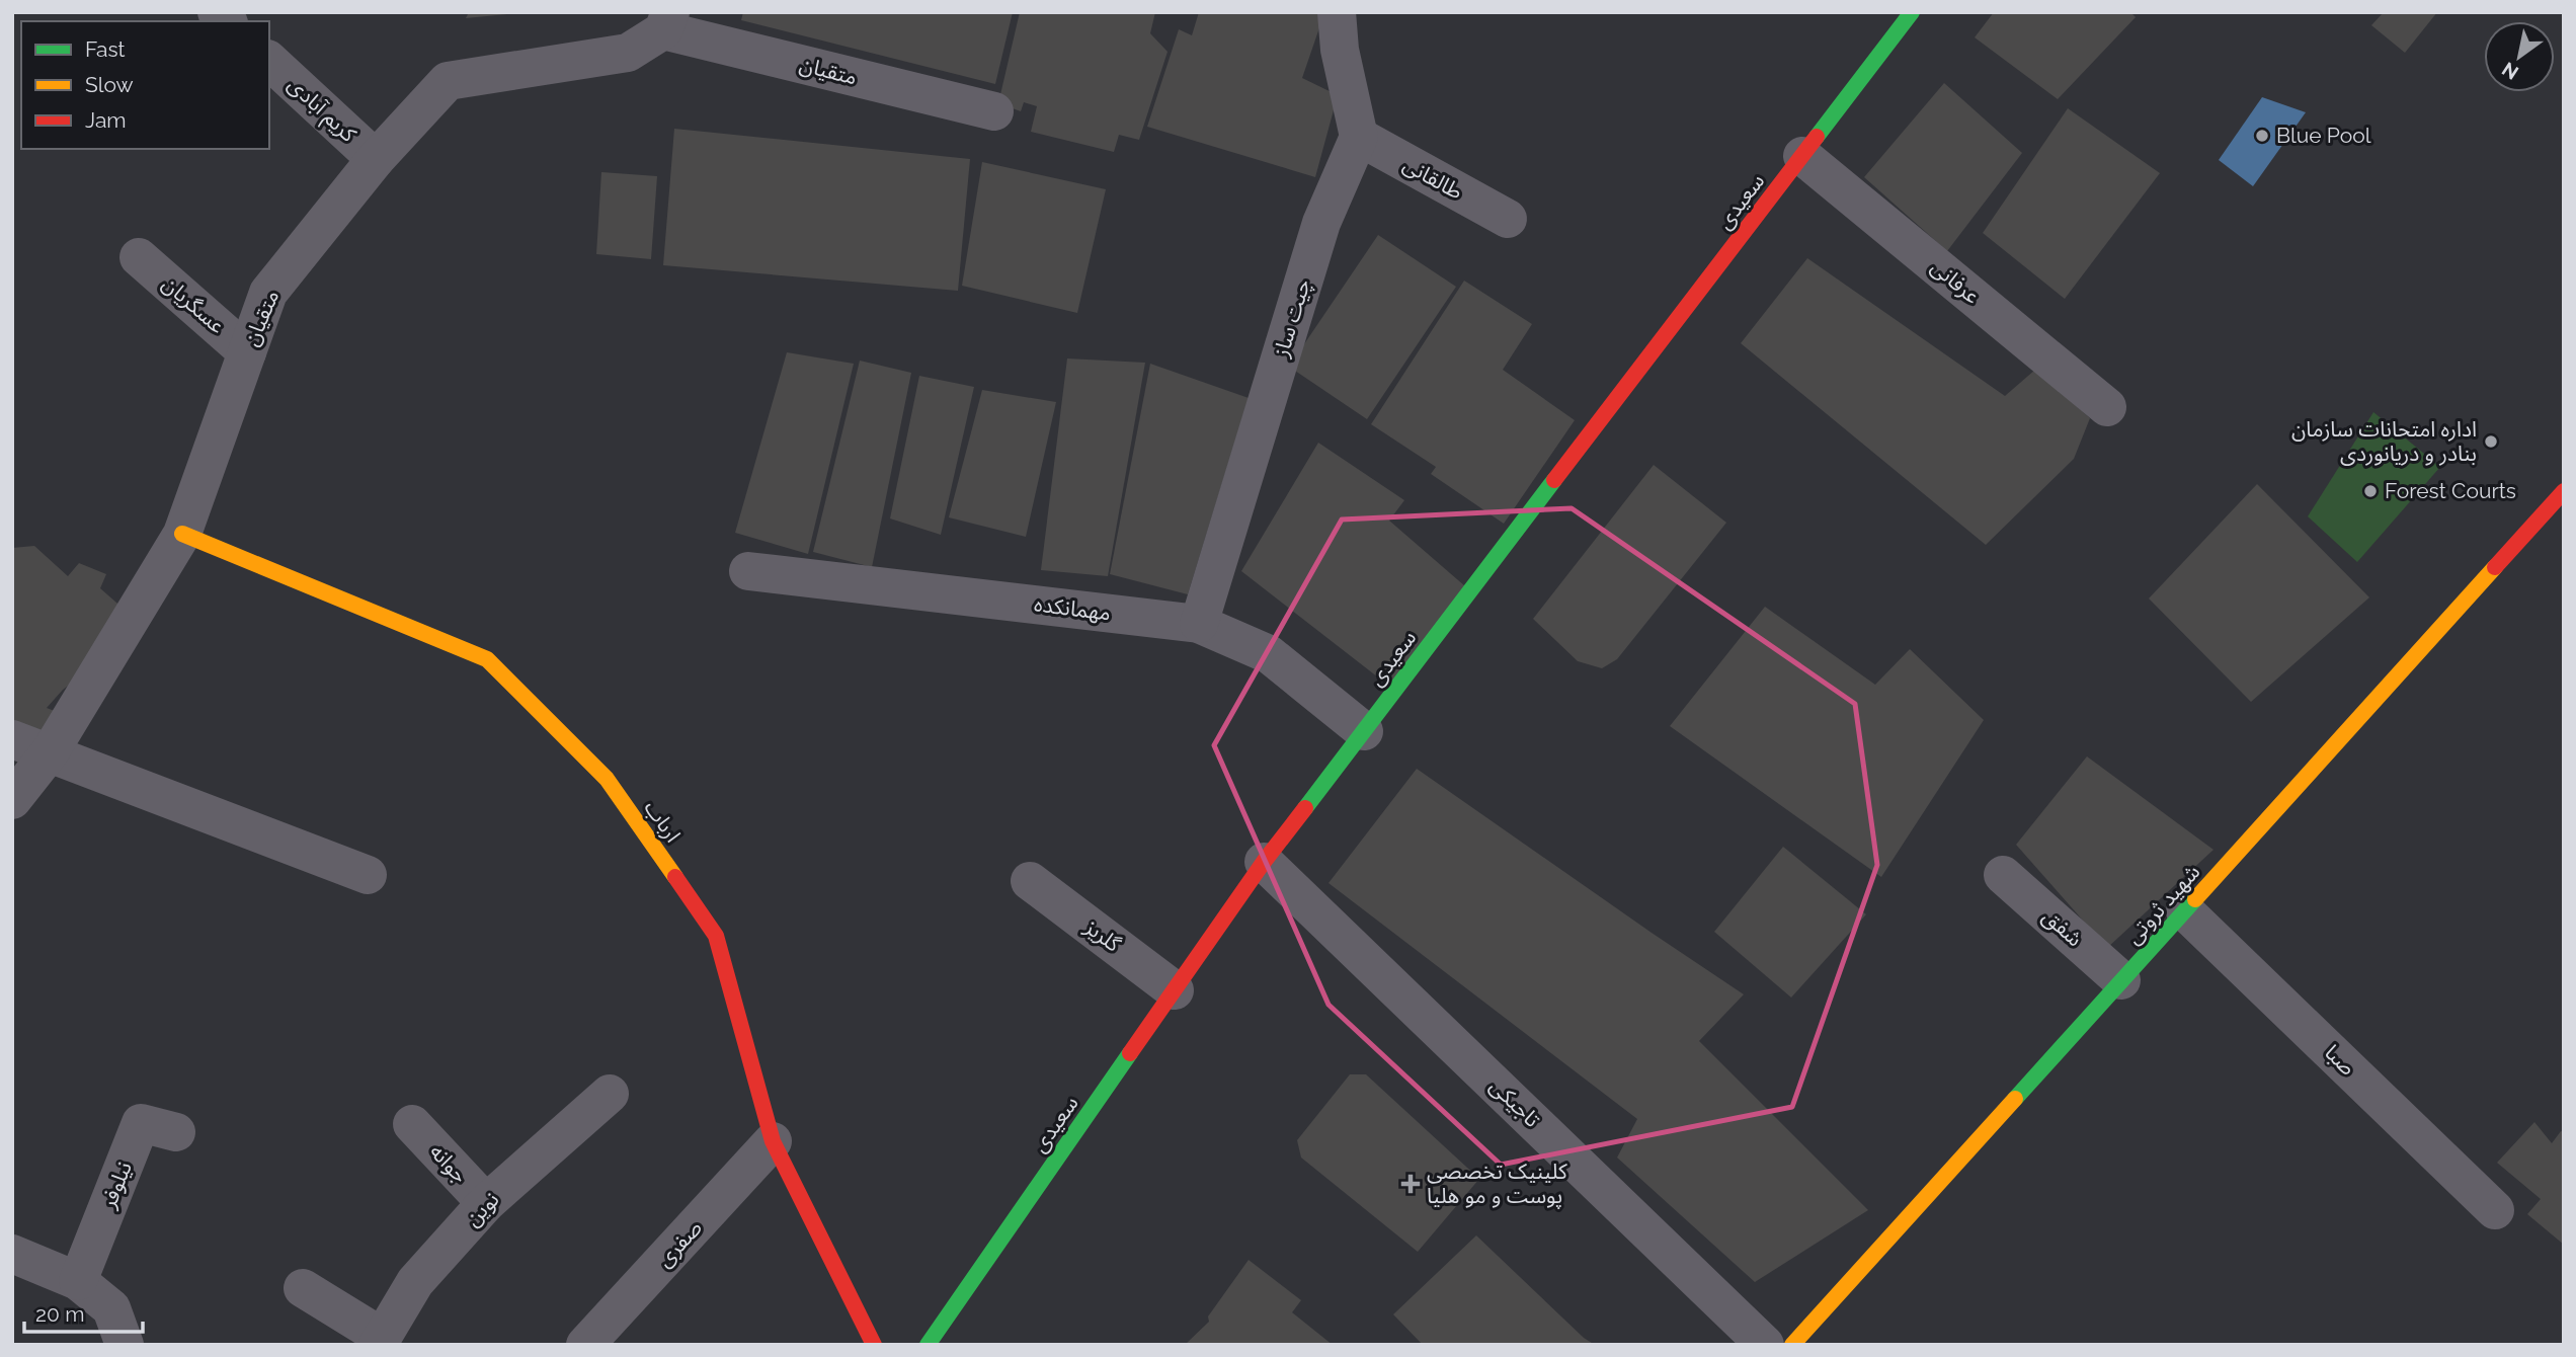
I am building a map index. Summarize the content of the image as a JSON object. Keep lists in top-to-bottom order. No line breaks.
{"streets":{"street":["متقیان","کریم آبادی","طالقانی","سعیدی","عرفانی","عسگریان","چیت ساز","مهمانکده","ارباب","شهید ثروتی","شفق","گلریز","صبا","تاجیکی","جوانه","نیلوفر","نوین","صفری"]},"crossings":[["متقیان","کریم آبادی"],["متقیان","عسگریان"],["متقیان","ارباب"],["طالقانی","چیت ساز"],["سعیدی","عرفانی"],["سعیدی","مهمانکده"],["سعیدی","گلریز"],["سعیدی","تاجیکی"],["چیت ساز","مهمانکده"],["ارباب","صفری"],["شهید ثروتی","شفق"],["شهید ثروتی","صبا"],["جوانه","نوین"]],"places":{"other":["Blue Pool","اداره امتحانات سازمان بنادر و دریانوردی","Forest Courts"],"health":["کلینیک تخصصی پوست و مو هلیا"]},"legend":["Fast","Slow","Jam"],"scale_bar":"20 m","north":"bottom left"}
